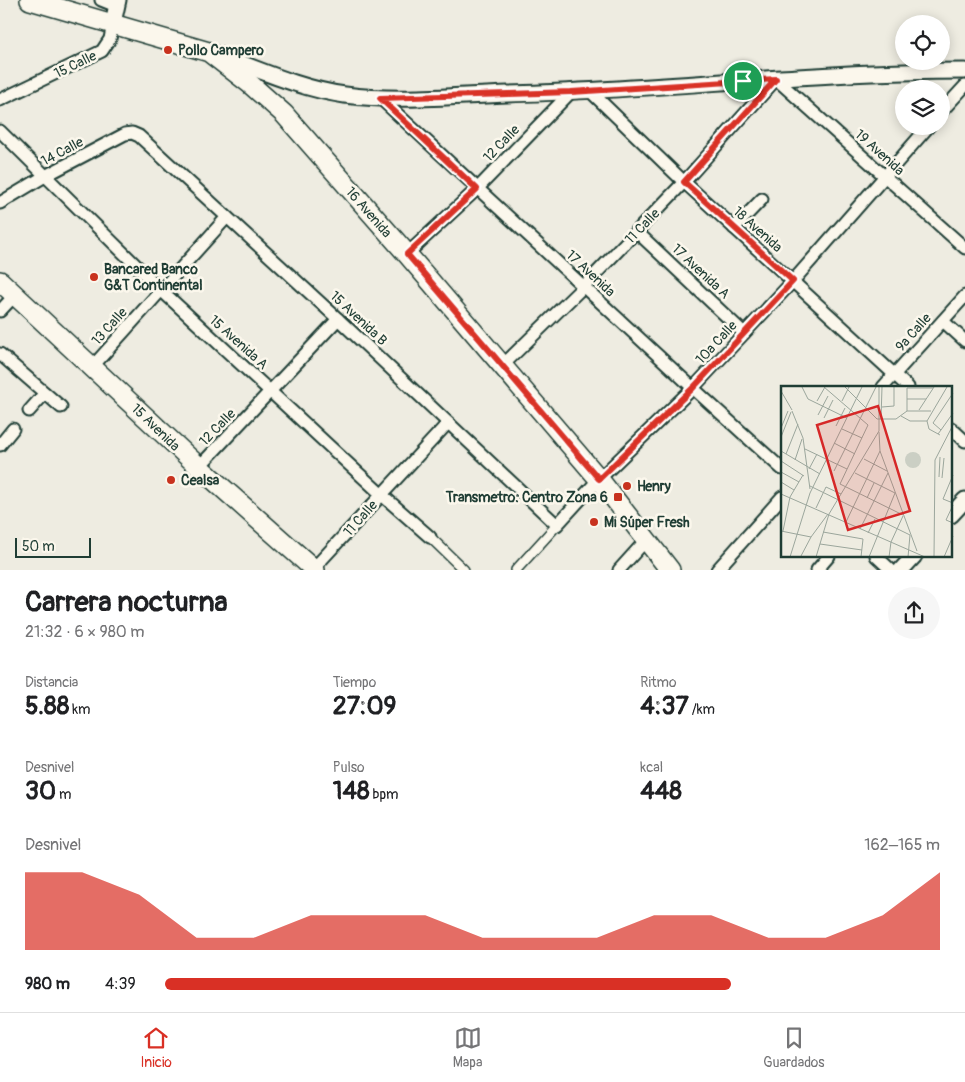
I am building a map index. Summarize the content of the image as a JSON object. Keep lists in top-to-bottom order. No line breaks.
{"streets":{"main road":["16 Avenida","15 Avenida"],"street":["15 Calle","12 Calle","14 Calle","19 Avenida","11 Calle","18 Avenida","17 Avenida A","17 Avenida","15 Avenida B","13 Calle","9a Calle","15 Avenida A","10a Calle"]},"crossings":[["12 Calle","16 Avenida"],["12 Calle","17 Avenida"],["12 Calle","15 Avenida B"],["12 Calle","15 Avenida A"],["12 Calle","15 Avenida"],["14 Calle","15 Avenida B"],["14 Calle","15 Avenida A"],["19 Avenida","11 Calle"],["19 Avenida","10a Calle"],["16 Avenida","11 Calle"],["16 Avenida","10a Calle"],["11 Calle","18 Avenida"],["11 Calle","17 Avenida A"],["11 Calle","17 Avenida"],["11 Calle","15 Avenida B"],["11 Calle","15 Avenida A"],["11 Calle","15 Avenida"],["18 Avenida","9a Calle"],["18 Avenida","10a Calle"],["17 Avenida A","10a Calle"],["17 Avenida","10a Calle"],["15 Avenida B","13 Calle"],["15 Avenida B","10a Calle"],["13 Calle","15 Avenida A"],["13 Calle","15 Avenida"]],"places":{"other":["Pollo Campero","Bancared Banco G&T Continental","Cealsa","Henry","Mi Súper Fresh"],"transit":["Transmetro: Centro Zona 6"]},"scale_bar":"50 m","page":{"scale":"50 m","heading":["Carrera nocturna","21:32 · 6 × 980 m"],"stats":[["Distancia","5.88 km"],["Tiempo","27:09"],["Ritmo","4:37 /km"],["Desnivel","30 m"],["Pulso","148 bpm"],["kcal","448"]],"chart":["Desnivel","162–165 m"],"list":[{"name":"980 m","note":"4:39"}],"tabs":["Inicio","Mapa","Guardados"]}}
